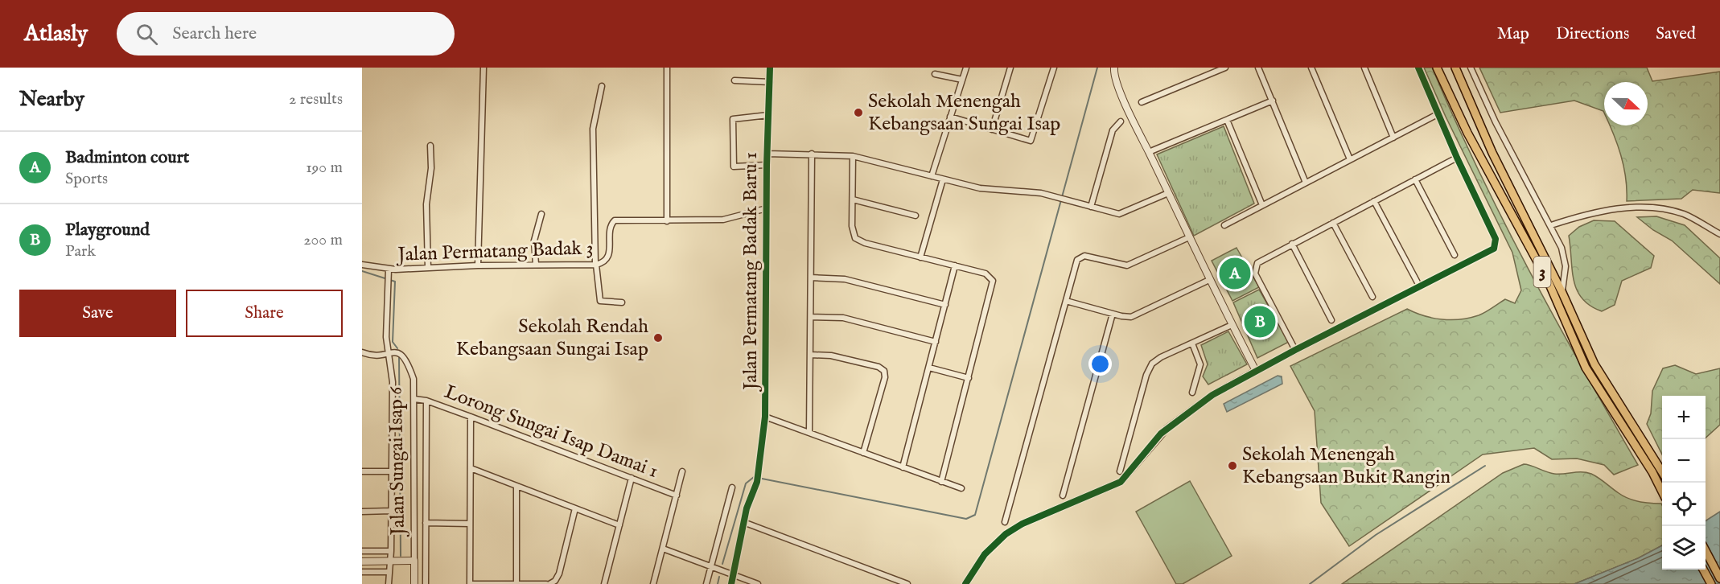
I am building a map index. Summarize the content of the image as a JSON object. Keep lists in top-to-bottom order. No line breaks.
{"streets":{"highway":["3"],"street":["Jalan Permatang Badak 3","Jalan Permatang Badak Baru 1","Lorong Sungai Isap Damai 1","Jalan Sungai Isap 6"]},"crossings":[["Jalan Permatang Badak 3","Jalan Permatang Badak Baru 1"],["Lorong Sungai Isap Damai 1","Jalan Sungai Isap 6"]],"places":["Sekolah Menengah Kebangsaan Sungai Isap","Sekolah Rendah Kebangsaan Sungai Isap","Sekolah Menengah Kebangsaan Bukit Rangin"],"north":"right","page":{"header":"Atlasly","search":"Search here","nav":["Map","Directions","Saved"],"heading":["Nearby","2 results"],"list":[{"mark":"A","name":"Badminton court","note":"Sports","value":"190 m"},{"mark":"B","name":"Playground","note":"Park","value":"200 m"}],"pins":["A","B"],"buttons":["Save","Share"],"map_buttons":["+","−"]}}
